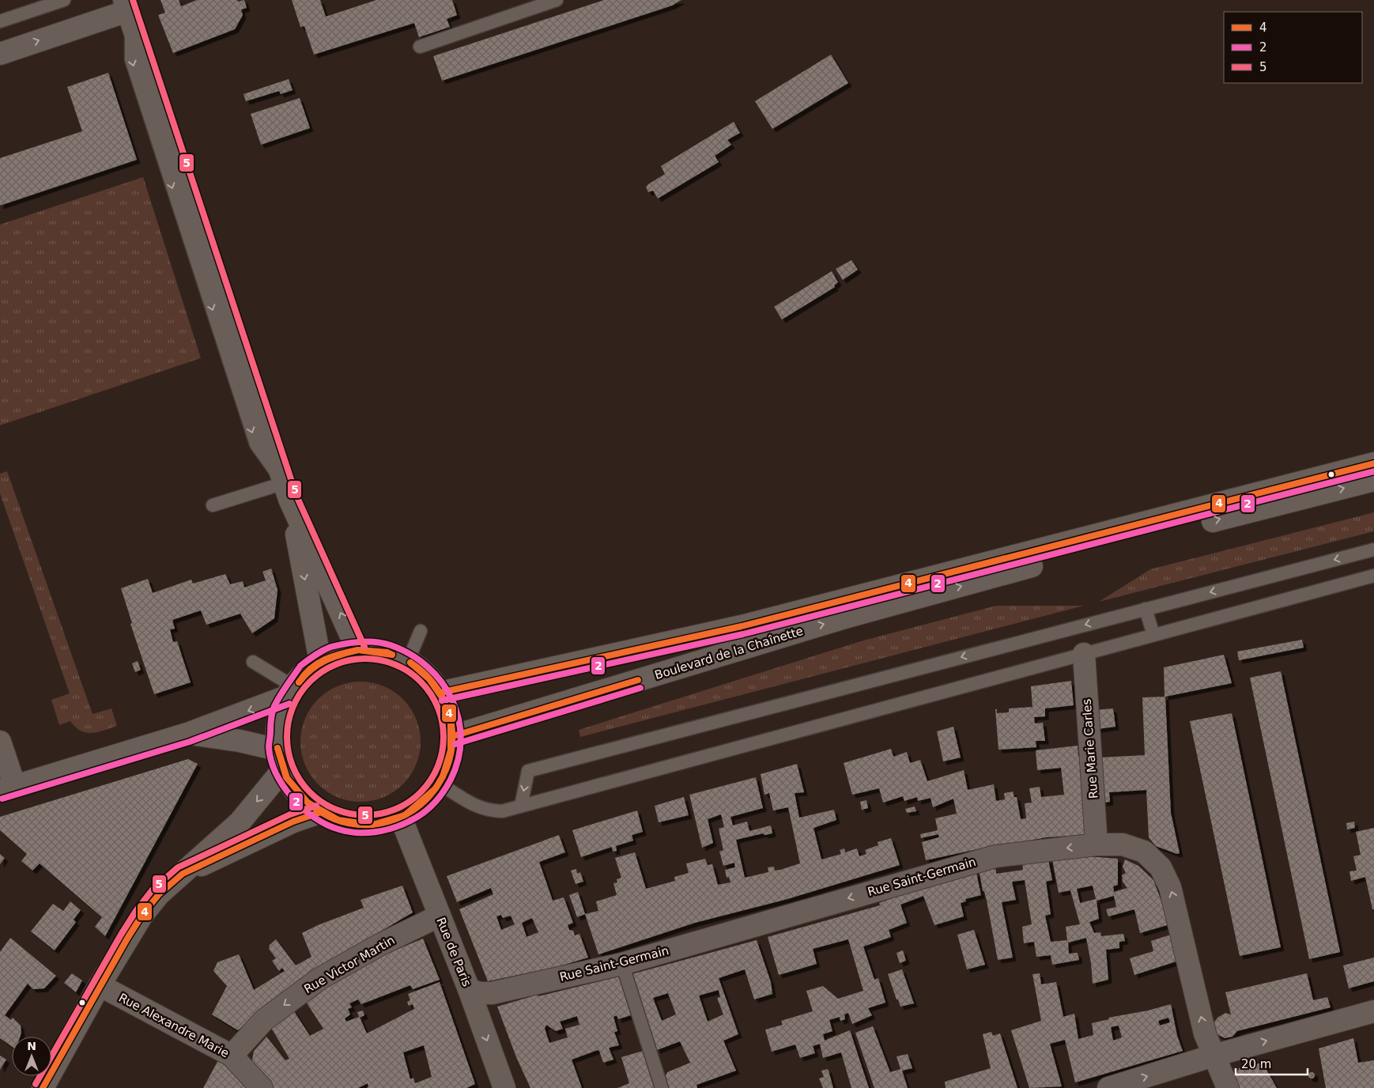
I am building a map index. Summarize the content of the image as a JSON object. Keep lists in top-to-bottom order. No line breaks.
{"streets":{"main road":["Boulevard de la Chaînette","Rue Marie Carles","Rue Saint-Germain","Rue de Paris","Rue Victor Martin","Rue Alexandre Marie"]},"crossings":[["Rue Marie Carles","Rue Saint-Germain"],["Rue Saint-Germain","Rue de Paris"],["Rue de Paris","Rue Victor Martin"],["Rue Victor Martin","Rue Alexandre Marie"]],"lines":["transit line 5","transit line 4","transit line 2"],"legend":["4","2","5"],"scale_bar":"20 m","north":"top"}
